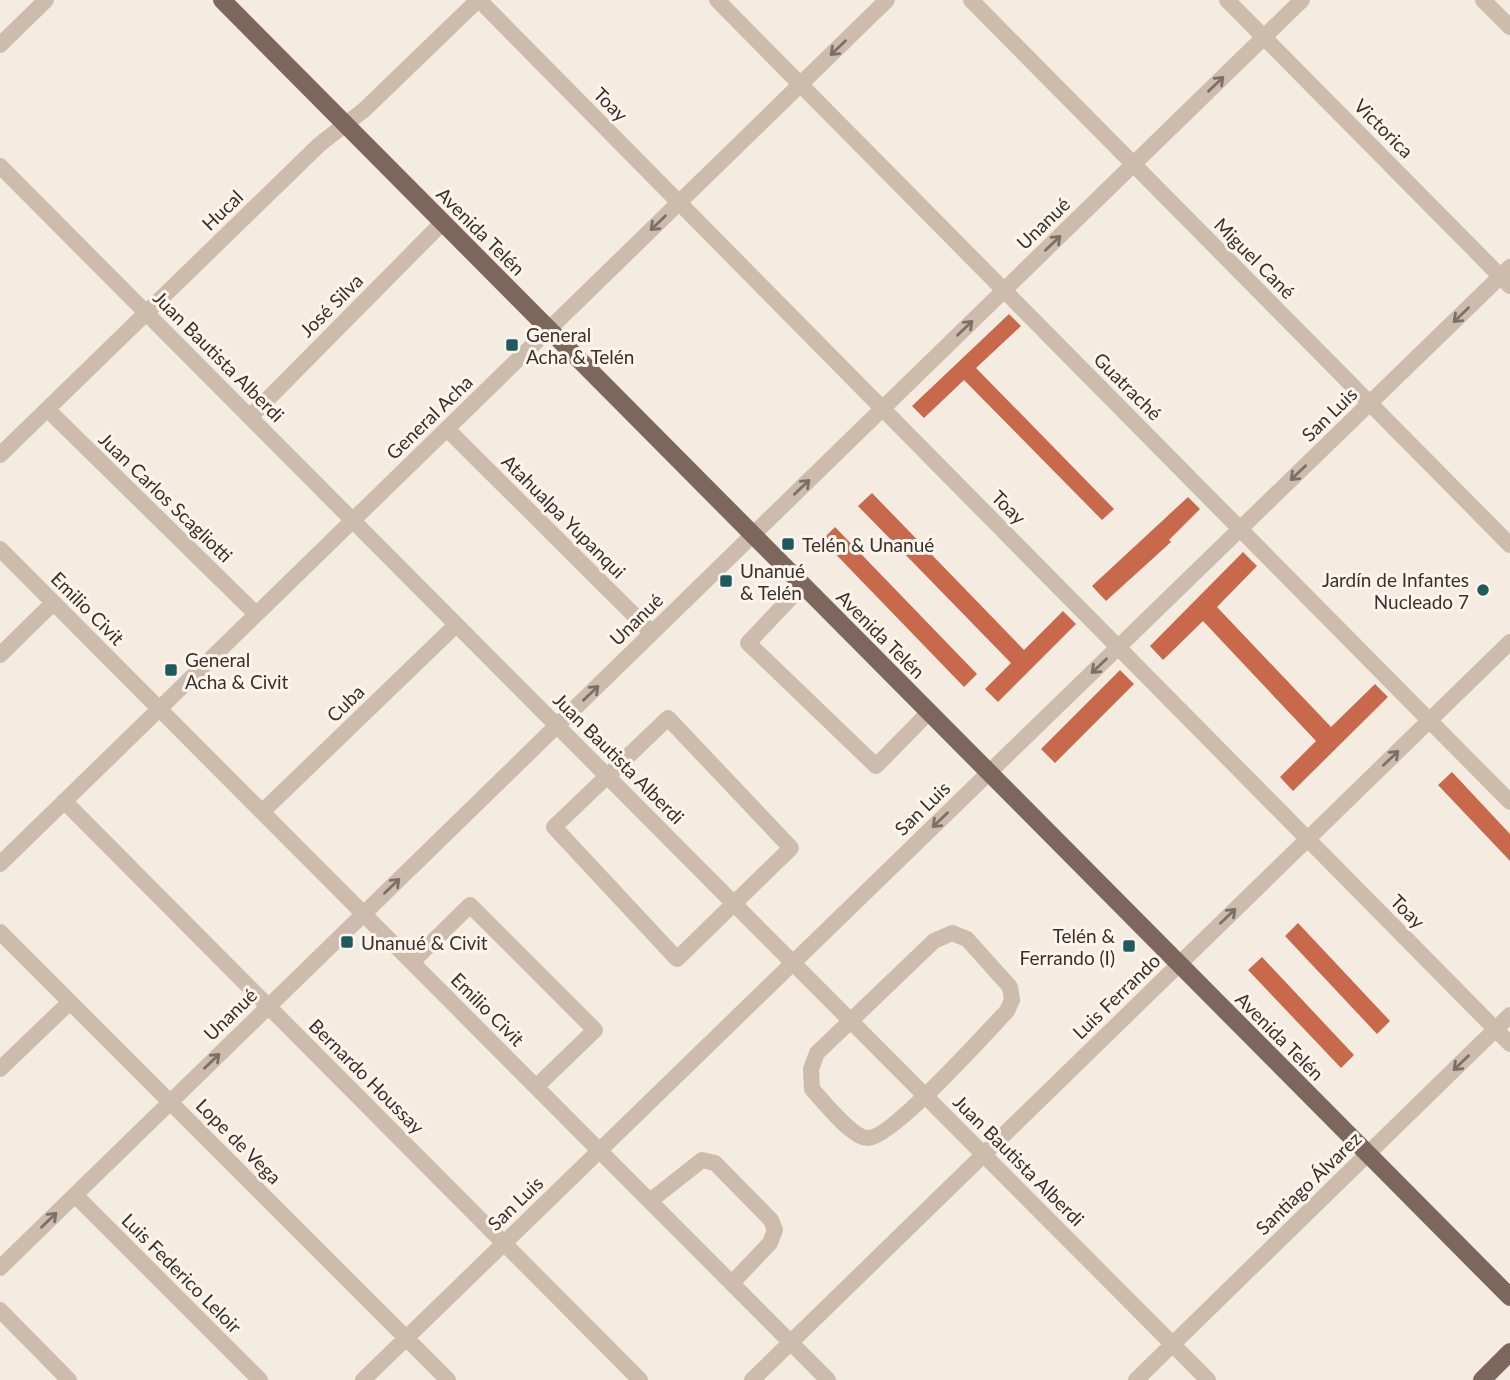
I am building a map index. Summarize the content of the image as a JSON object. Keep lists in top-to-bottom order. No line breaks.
{"streets":{"main road":["Avenida Telén"],"street":["Toay","Victorica","Hucal","Unanué","Miguel Cané","José Silva","Juan Bautista Alberdi","Guatraché","San Luis","General Acha","Juan Carlos Scagliotti","Atahualpa Yupanqui","Emilio Civit","Cuba","Luis Ferrando","Bernardo Houssay","Lope de Vega","Santiago Álvarez","Luis Federico Leloir"]},"crossings":[["Toay","Hucal"],["Toay","Unanué"],["Toay","San Luis"],["Toay","General Acha"],["Toay","Luis Ferrando"],["Toay","Santiago Álvarez"],["Victorica","Unanué"],["Victorica","San Luis"],["Hucal","Avenida Telén"],["Hucal","Juan Bautista Alberdi"],["Hucal","Juan Carlos Scagliotti"],["Unanué","Avenida Telén"],["Unanué","Miguel Cané"],["Unanué","Juan Bautista Alberdi"],["Unanué","Guatraché"],["Unanué","Atahualpa Yupanqui"],["Unanué","Emilio Civit"],["Unanué","Bernardo Houssay"],["Unanué","Lope de Vega"],["Unanué","Luis Federico Leloir"],["Avenida Telén","José Silva"],["Avenida Telén","San Luis"],["Avenida Telén","General Acha"],["Avenida Telén","Luis Ferrando"],["Avenida Telén","Santiago Álvarez"],["Miguel Cané","San Luis"],["José Silva","Juan Bautista Alberdi"],["Juan Bautista Alberdi","San Luis"],["Juan Bautista Alberdi","General Acha"],["Juan Bautista Alberdi","Cuba"],["Juan Bautista Alberdi","Luis Ferrando"],["Juan Bautista Alberdi","Santiago Álvarez"],["Guatraché","San Luis"],["Guatraché","General Acha"],["Guatraché","Luis Ferrando"],["San Luis","Emilio Civit"],["San Luis","Bernardo Houssay"],["San Luis","Lope de Vega"],["General Acha","Juan Carlos Scagliotti"],["General Acha","Atahualpa Yupanqui"],["General Acha","Emilio Civit"],["General Acha","Bernardo Houssay"],["Emilio Civit","Cuba"],["Emilio Civit","Luis Ferrando"]],"one_way":["Unanué","San Luis"],"places":{"transit":["General Acha & Telén","Telén & Unanué","Unanué & Telén","General Acha & Civit","Unanué & Civit","Telén & Ferrando (I)"],"other":["Jardín de Infantes Nucleado 7"]}}
